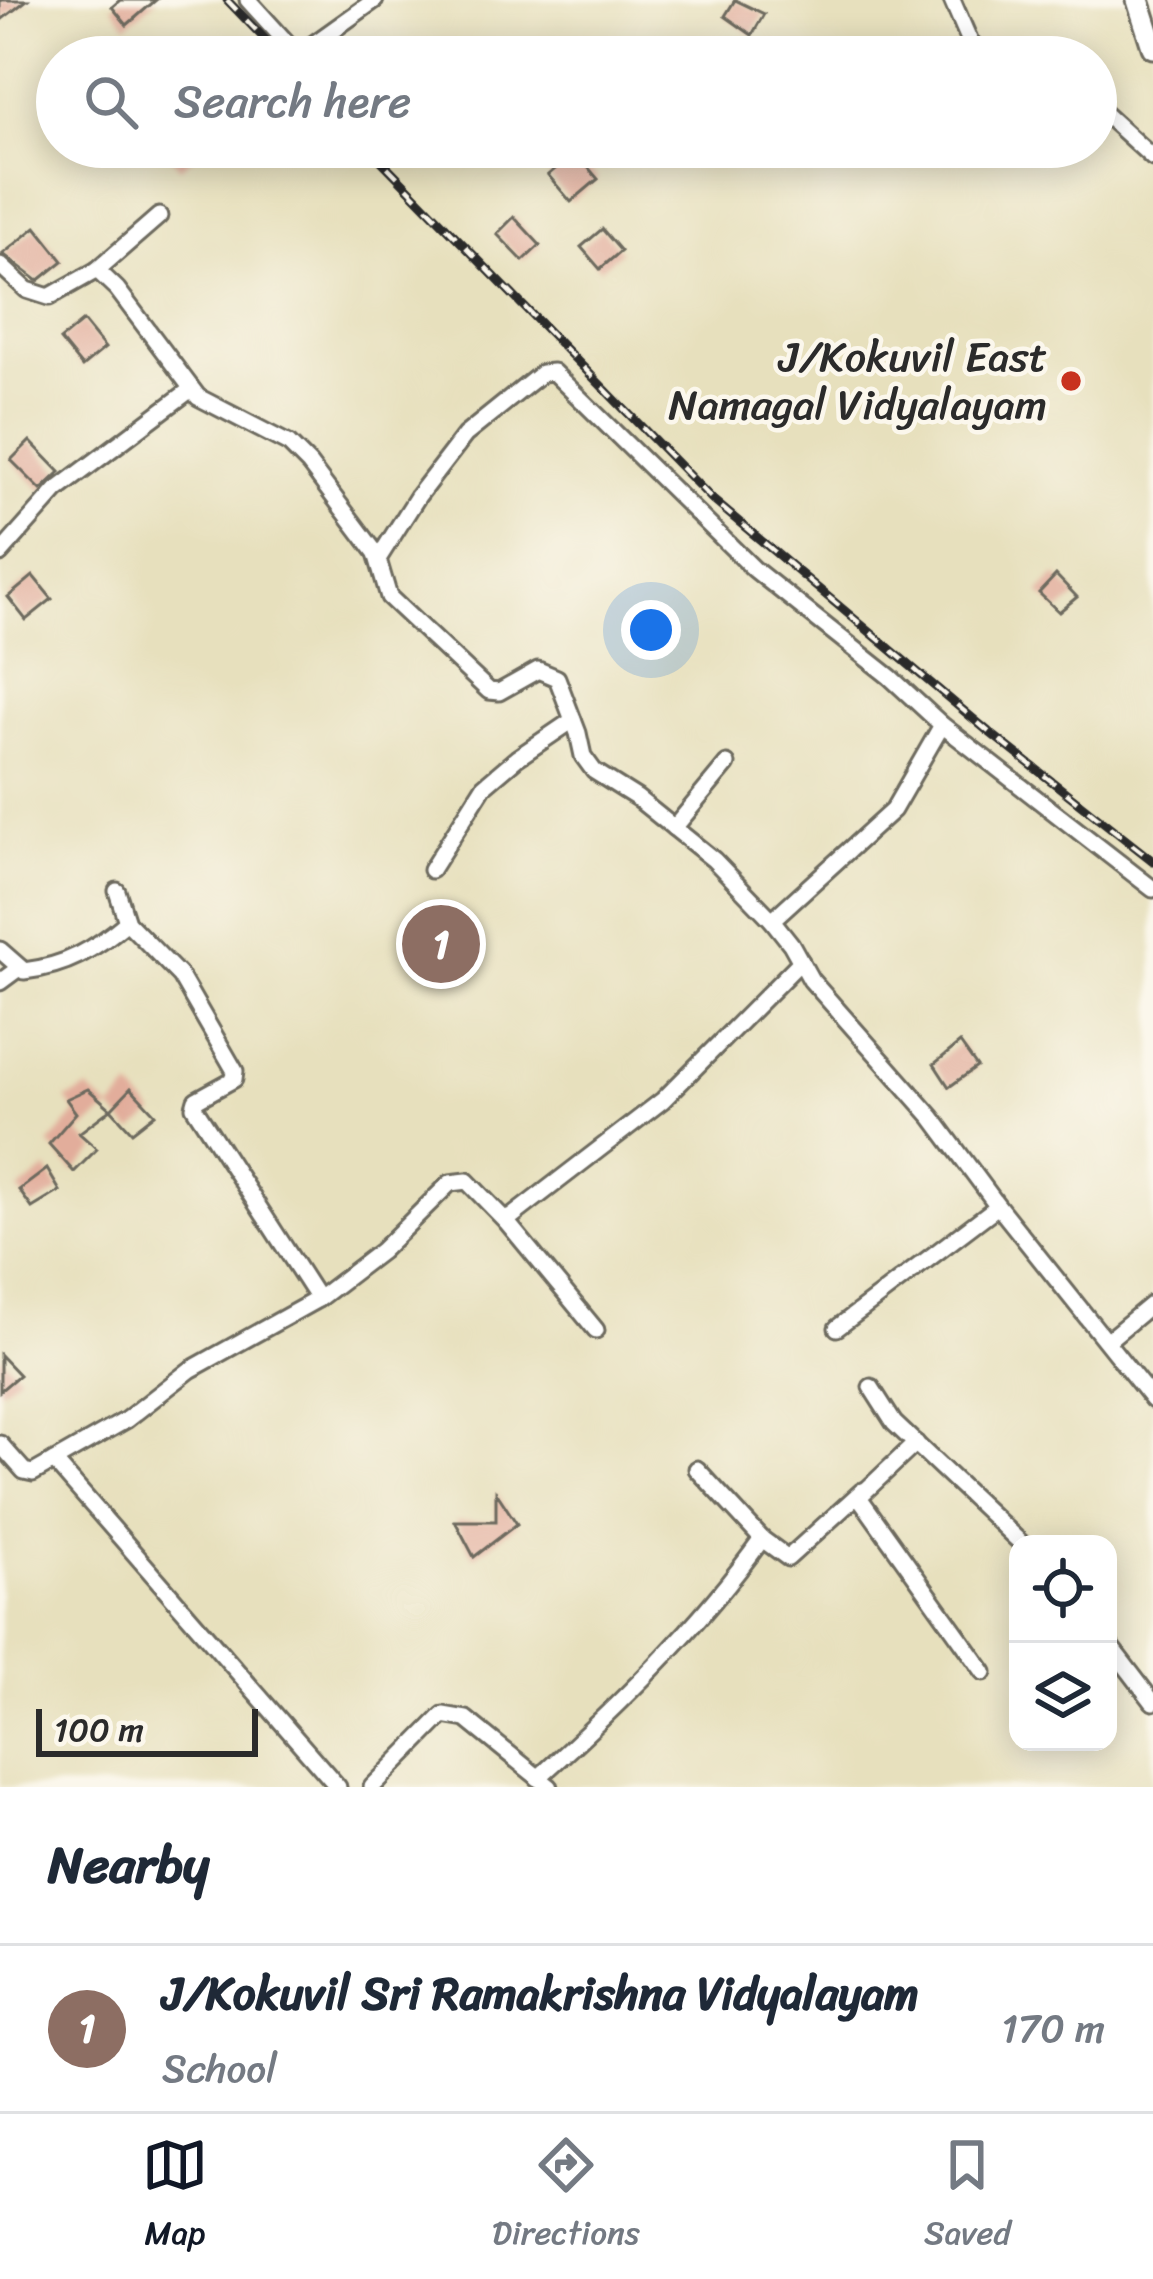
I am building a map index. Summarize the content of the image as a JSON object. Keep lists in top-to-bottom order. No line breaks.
{"places":["J/Kokuvil East Namagal Vidyalayam"],"scale_bar":"100 m","page":{"search":"Search here","pins":"1","scale":"100 m","heading":"Nearby","list":[{"mark":"1","name":"J/Kokuvil Sri Ramakrishna Vidyalayam","note":"School","value":"170 m"}],"nav":["Map","Directions","Saved"]}}
